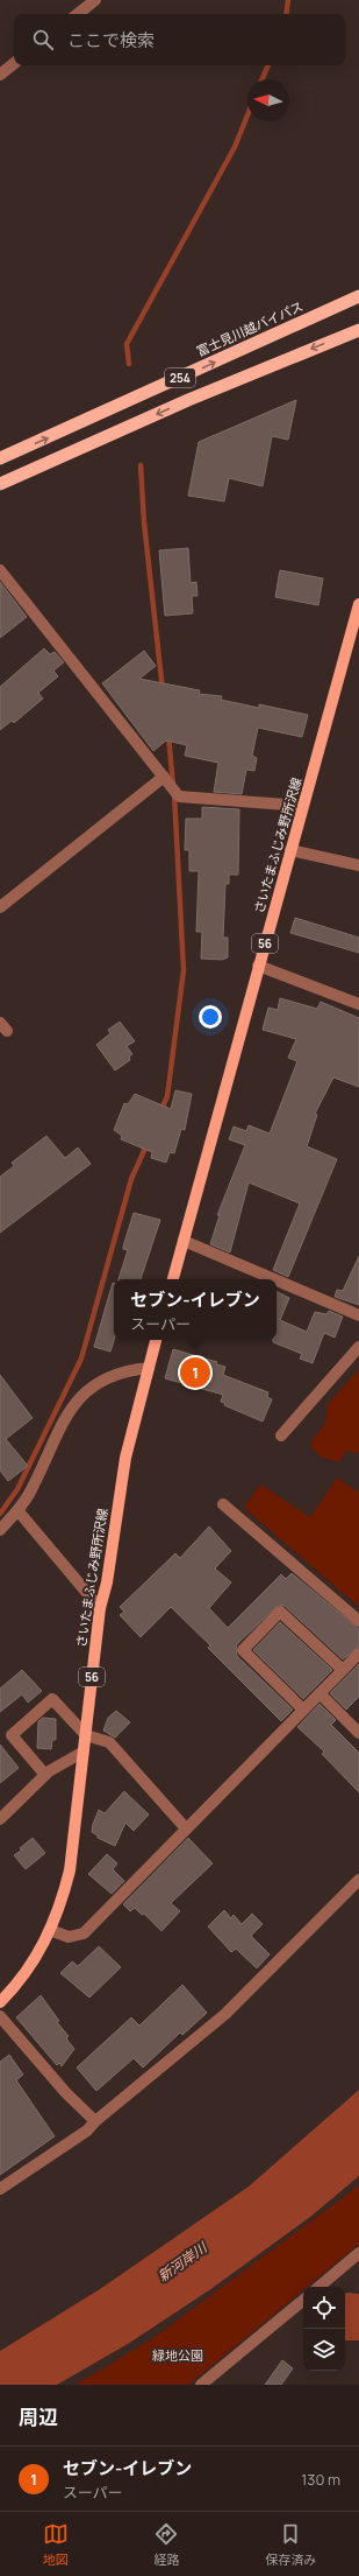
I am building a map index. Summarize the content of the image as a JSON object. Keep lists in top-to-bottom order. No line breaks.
{"streets":{"highway":["富士見川越バイパス","254"],"main road":["さいたまふじみ野所沢線","56"]},"water":["新河岸川"],"parks":["緑地公園"],"north":"left","page":{"search":"ここで検索","popup":["セブン-イレブン","スーパー"],"pins":"1","heading":"周辺","list":[{"mark":"1","name":"セブン-イレブン","note":"スーパー","value":"130 m"}],"nav":["地図","経路","保存済み"]}}
